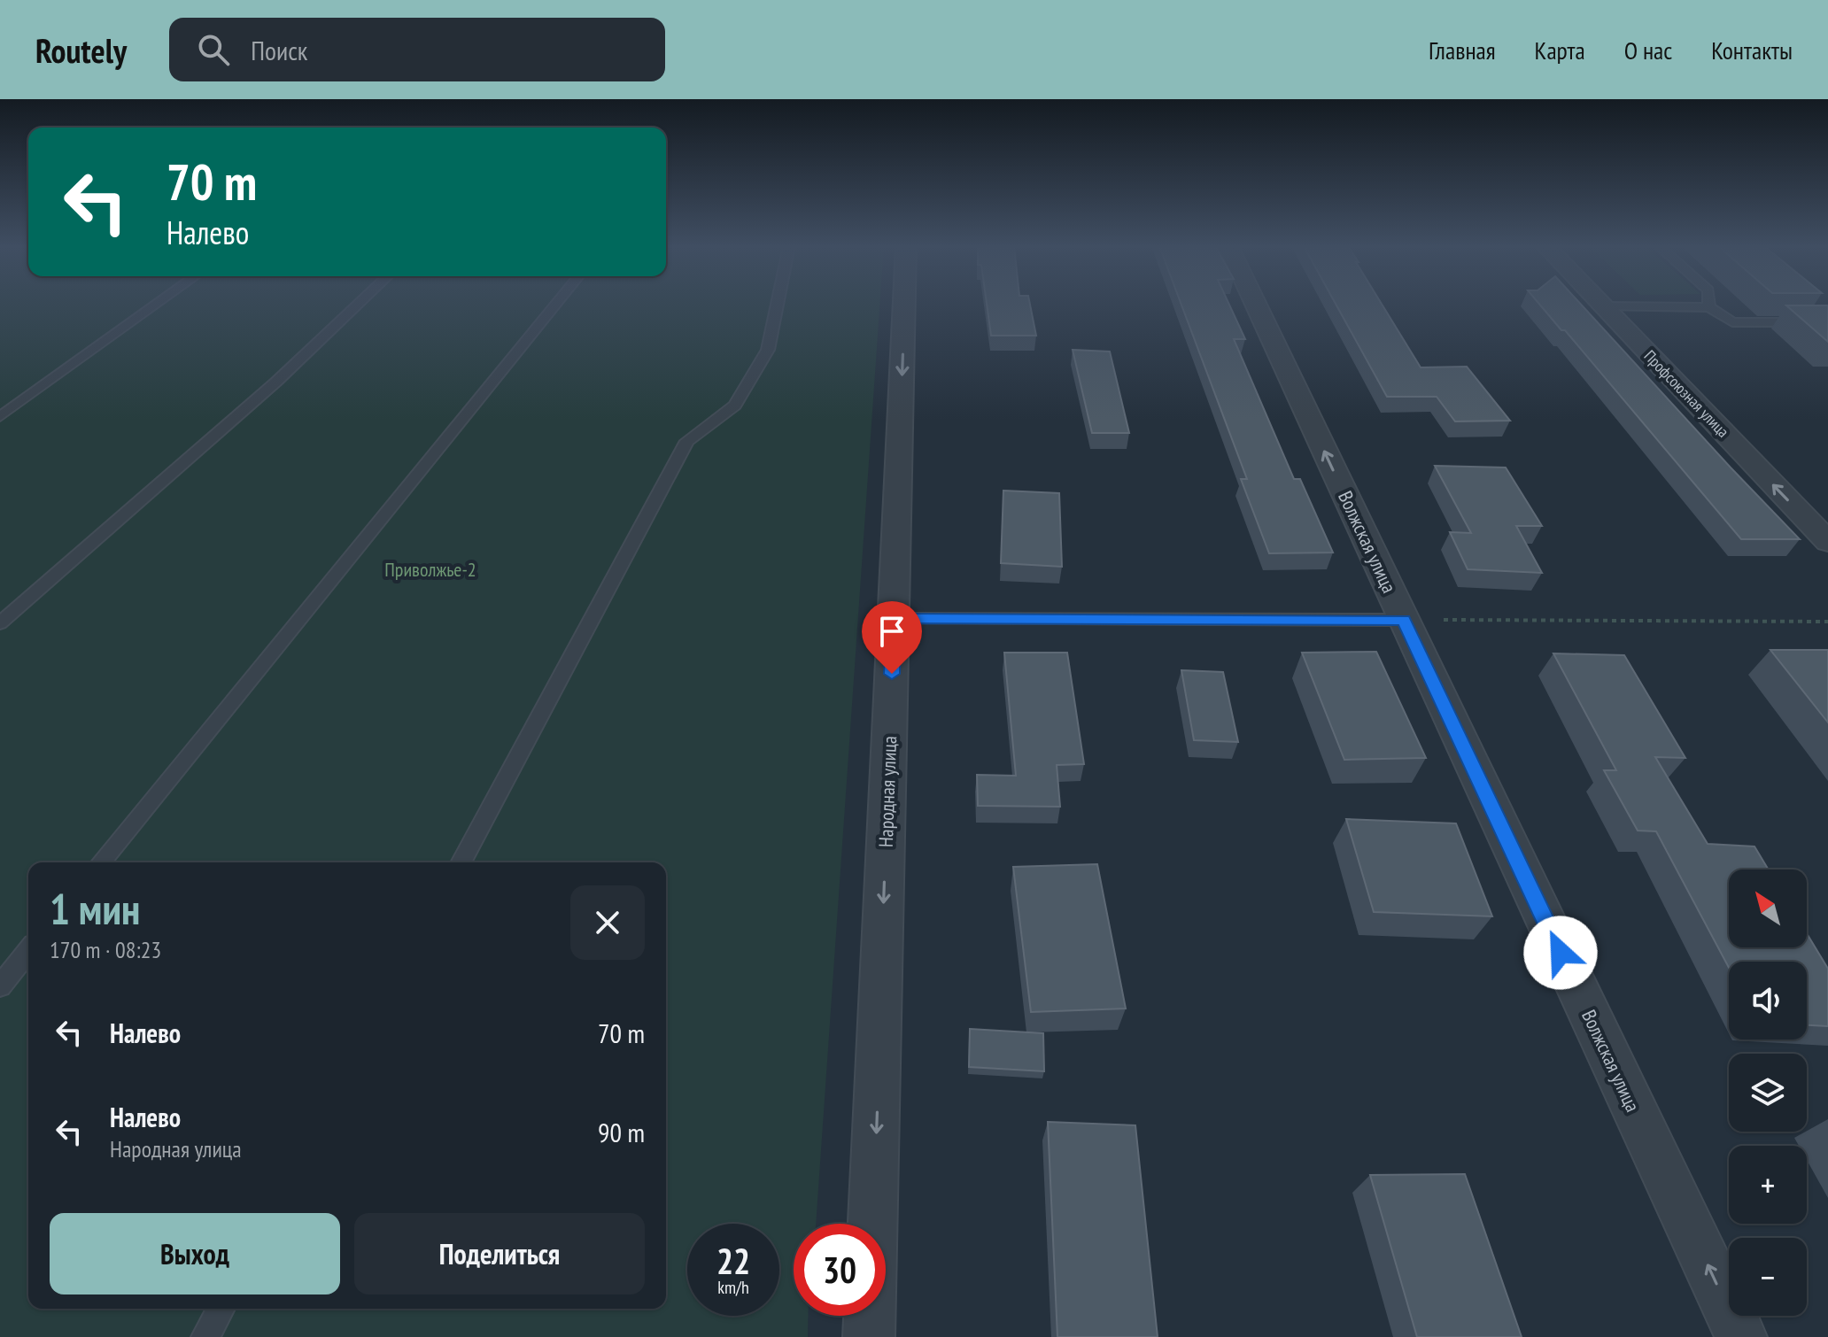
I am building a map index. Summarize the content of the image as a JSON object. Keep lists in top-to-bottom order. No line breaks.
{"streets":{"street":["Профсоюзная улица","Волжская улица","Народная улица"]},"one_way":["Профсоюзная улица","Волжская улица","Народная улица"],"parks":["Приволжье-2"],"north":"top left","page":{"header":"Routely","search":"Поиск","nav":["Главная","Карта","О нас","Контакты"],"turn":["70 m","Налево"],"heading":["1 мин","170 m · 08:23"],"map_buttons":["+","−"],"list":[{"name":"Налево","value":"70 m"},{"name":"Налево","note":"Народная улица","value":"90 m"}],"buttons":["Выход","Поделиться"],"speed":"22 km/h","limit":"30"}}
